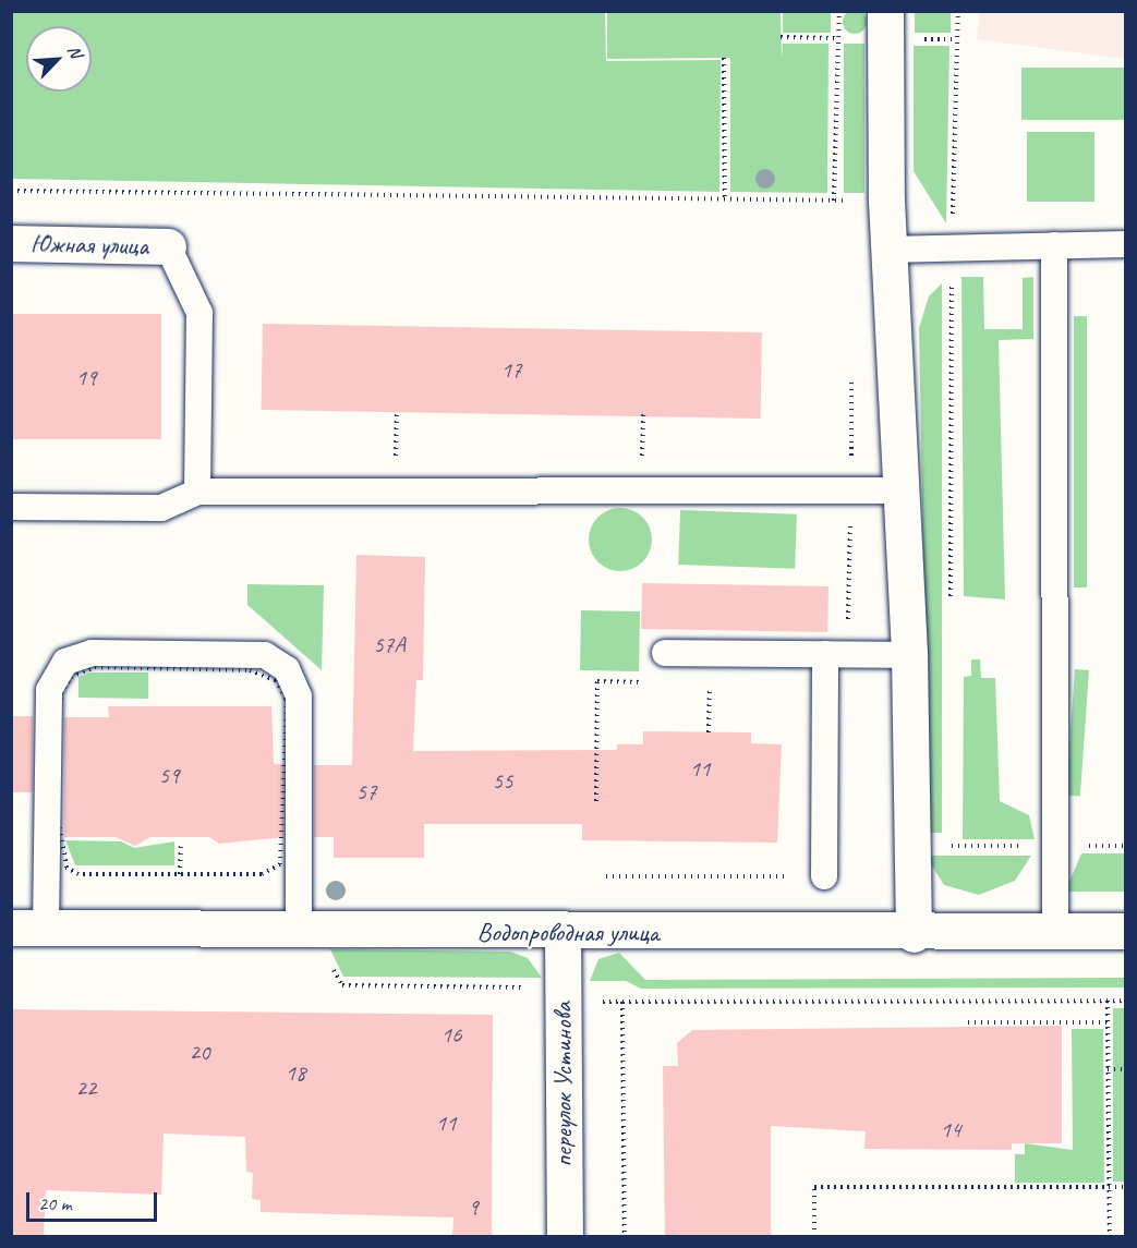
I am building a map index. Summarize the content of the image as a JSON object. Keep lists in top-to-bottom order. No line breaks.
{"streets":{"street":["Южная улица","Водопроводная улица","переулок Устинова"]},"crossings":[["Водопроводная улица","переулок Устинова"]],"house_numbers":["17","19","57А","11","59","55","57","16","20","18","22","11","14","9"],"scale_bar":"20 m","north":"top right"}
